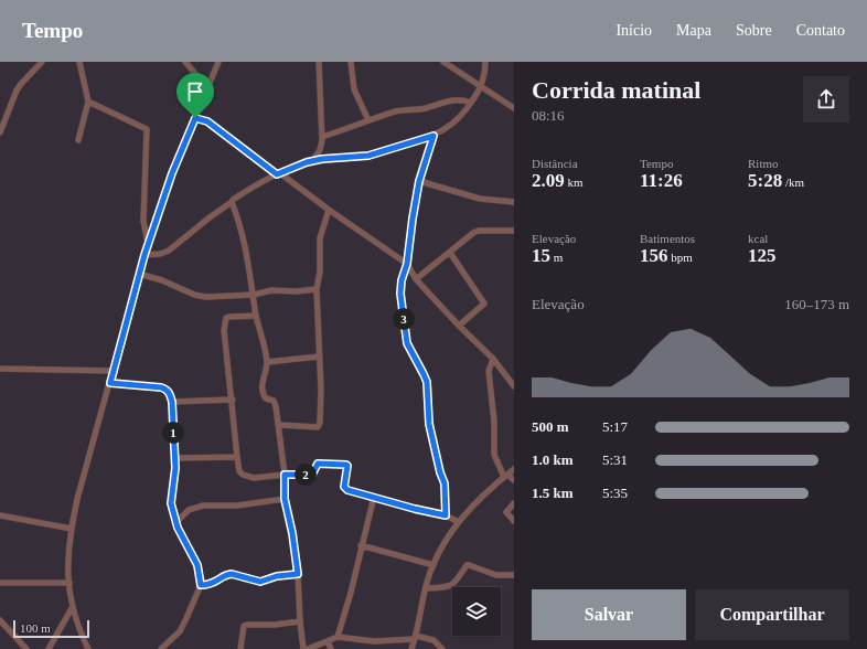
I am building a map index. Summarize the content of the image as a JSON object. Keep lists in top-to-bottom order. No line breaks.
{"scale_bar":"100 m","page":{"header":"Tempo","nav":["Início","Mapa","Sobre","Contato"],"heading":["Corrida matinal","08:16"],"stats":[["Distância","2.09 km"],["Tempo","11:26"],["Ritmo","5:28 /km"],["Elevação","15 m"],["Batimentos","156 bpm"],["kcal","125"]],"chart":["Elevação","160–173 m"],"pins":["3","1","2"],"list":[{"name":"500 m","note":"5:17"},{"name":"1.0 km","note":"5:31"},{"name":"1.5 km","note":"5:35"}],"buttons":["Salvar","Compartilhar"],"scale":"100 m"}}
